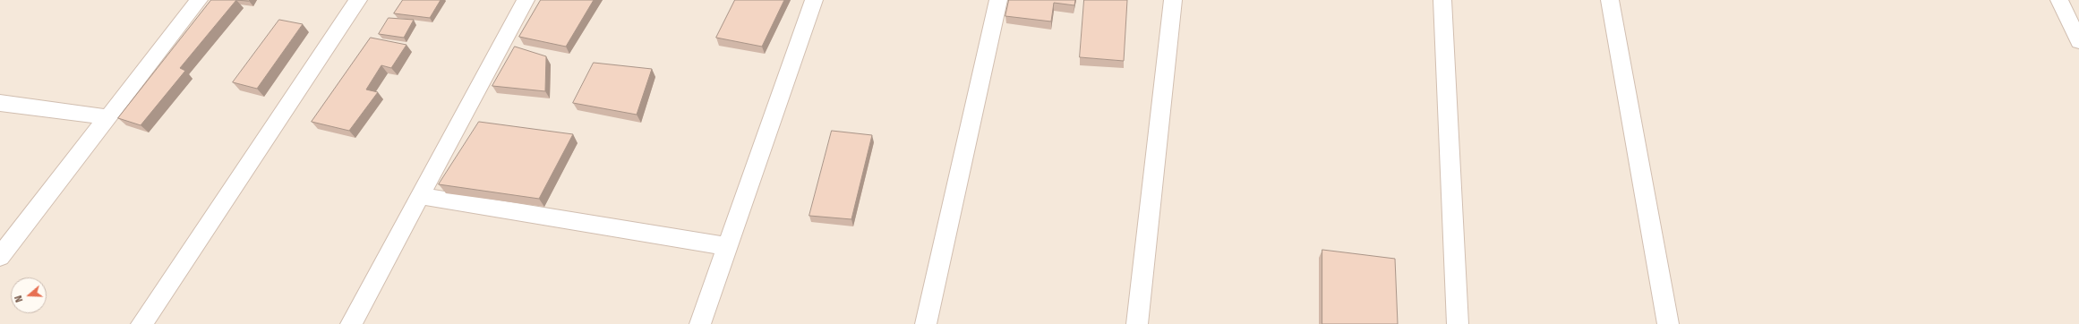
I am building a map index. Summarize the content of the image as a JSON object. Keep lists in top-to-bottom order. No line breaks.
{"north":"left"}
